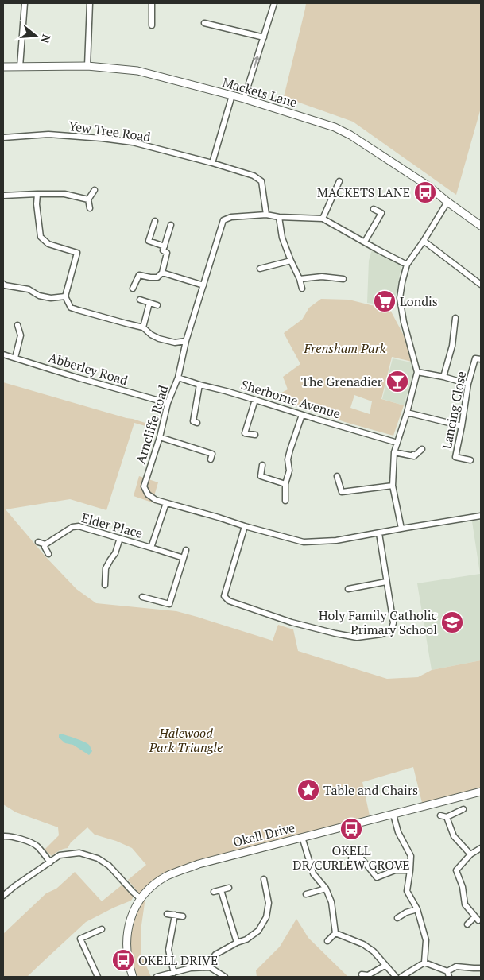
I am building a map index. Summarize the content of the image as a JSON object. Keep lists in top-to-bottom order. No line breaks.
{"streets":{"street":["Mackets Lane","Yew Tree Road","Abberley Road","Sherborne Avenue","Lancing Close","Arncliffe Road","Elder Place","Okell Drive"]},"crossings":[["Yew Tree Road","Arncliffe Road"],["Abberley Road","Arncliffe Road"],["Sherborne Avenue","Arncliffe Road"]],"parks":["Frensham Park","Halewood Park Triangle"],"places":{"bus stop":["MACKETS LANE","OKELL DR/CURLEW GROVE","OKELL DRIVE"],"supermarket":["Londis"],"bar":["The Grenadier"],"school or university":["Holy Family Catholic Primary School"],"place":["Table and Chairs"]},"north":"right"}
